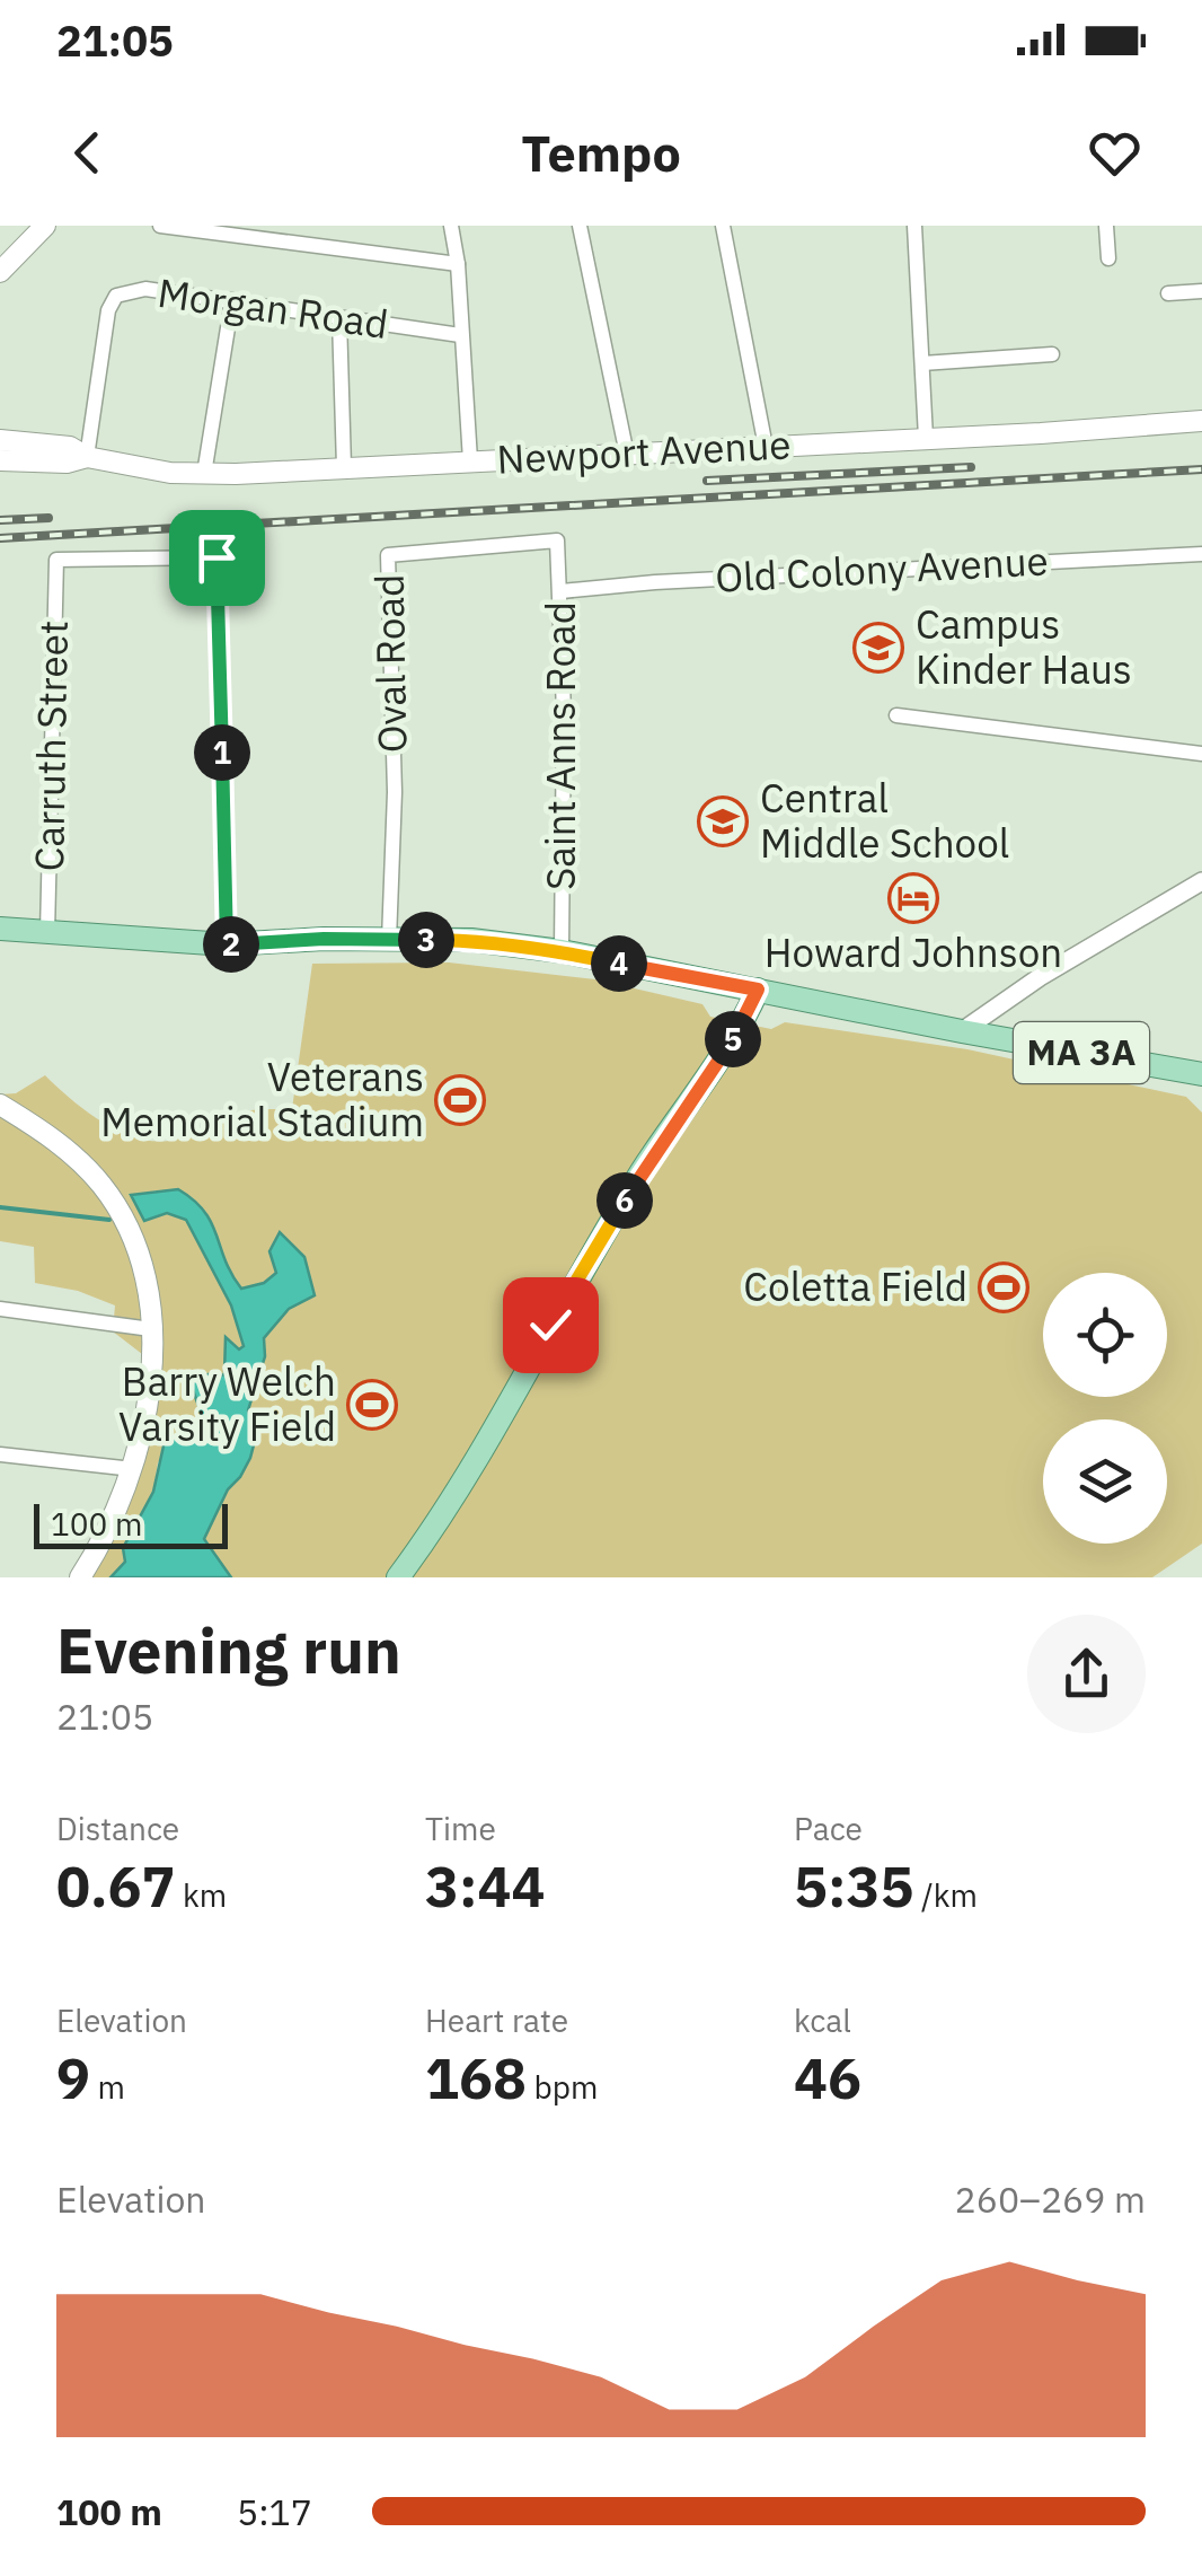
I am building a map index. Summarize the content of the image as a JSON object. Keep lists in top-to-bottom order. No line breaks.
{"streets":{"main road":["Newport Avenue","MA 3A"],"street":["Morgan Road","Old Colony Avenue","Oval Road","Carruth Street","Saint Anns Road"]},"crossings":[["Morgan Road","Newport Avenue"],["Old Colony Avenue","Saint Anns Road"],["Oval Road","Saint Anns Road"]],"places":{"school or university":["Campus Kinder Haus","Central Middle School"],"hotel":["Howard Johnson"],"sports":["Veterans Memorial Stadium","Coletta Field","Barry Welch Varsity Field"]},"scale_bar":"100 m","page":{"status":"21:05","header":"Tempo","pins":["1","3","2","4","5","6"],"scale":"100 m","heading":["Evening run","21:05"],"stats":[["Distance","0.67 km"],["Time","3:44"],["Pace","5:35 /km"],["Elevation","9 m"],["Heart rate","168 bpm"],["kcal","46"]],"chart":["Elevation","260–269 m"],"list":[{"name":"100 m","note":"5:17"}]}}
